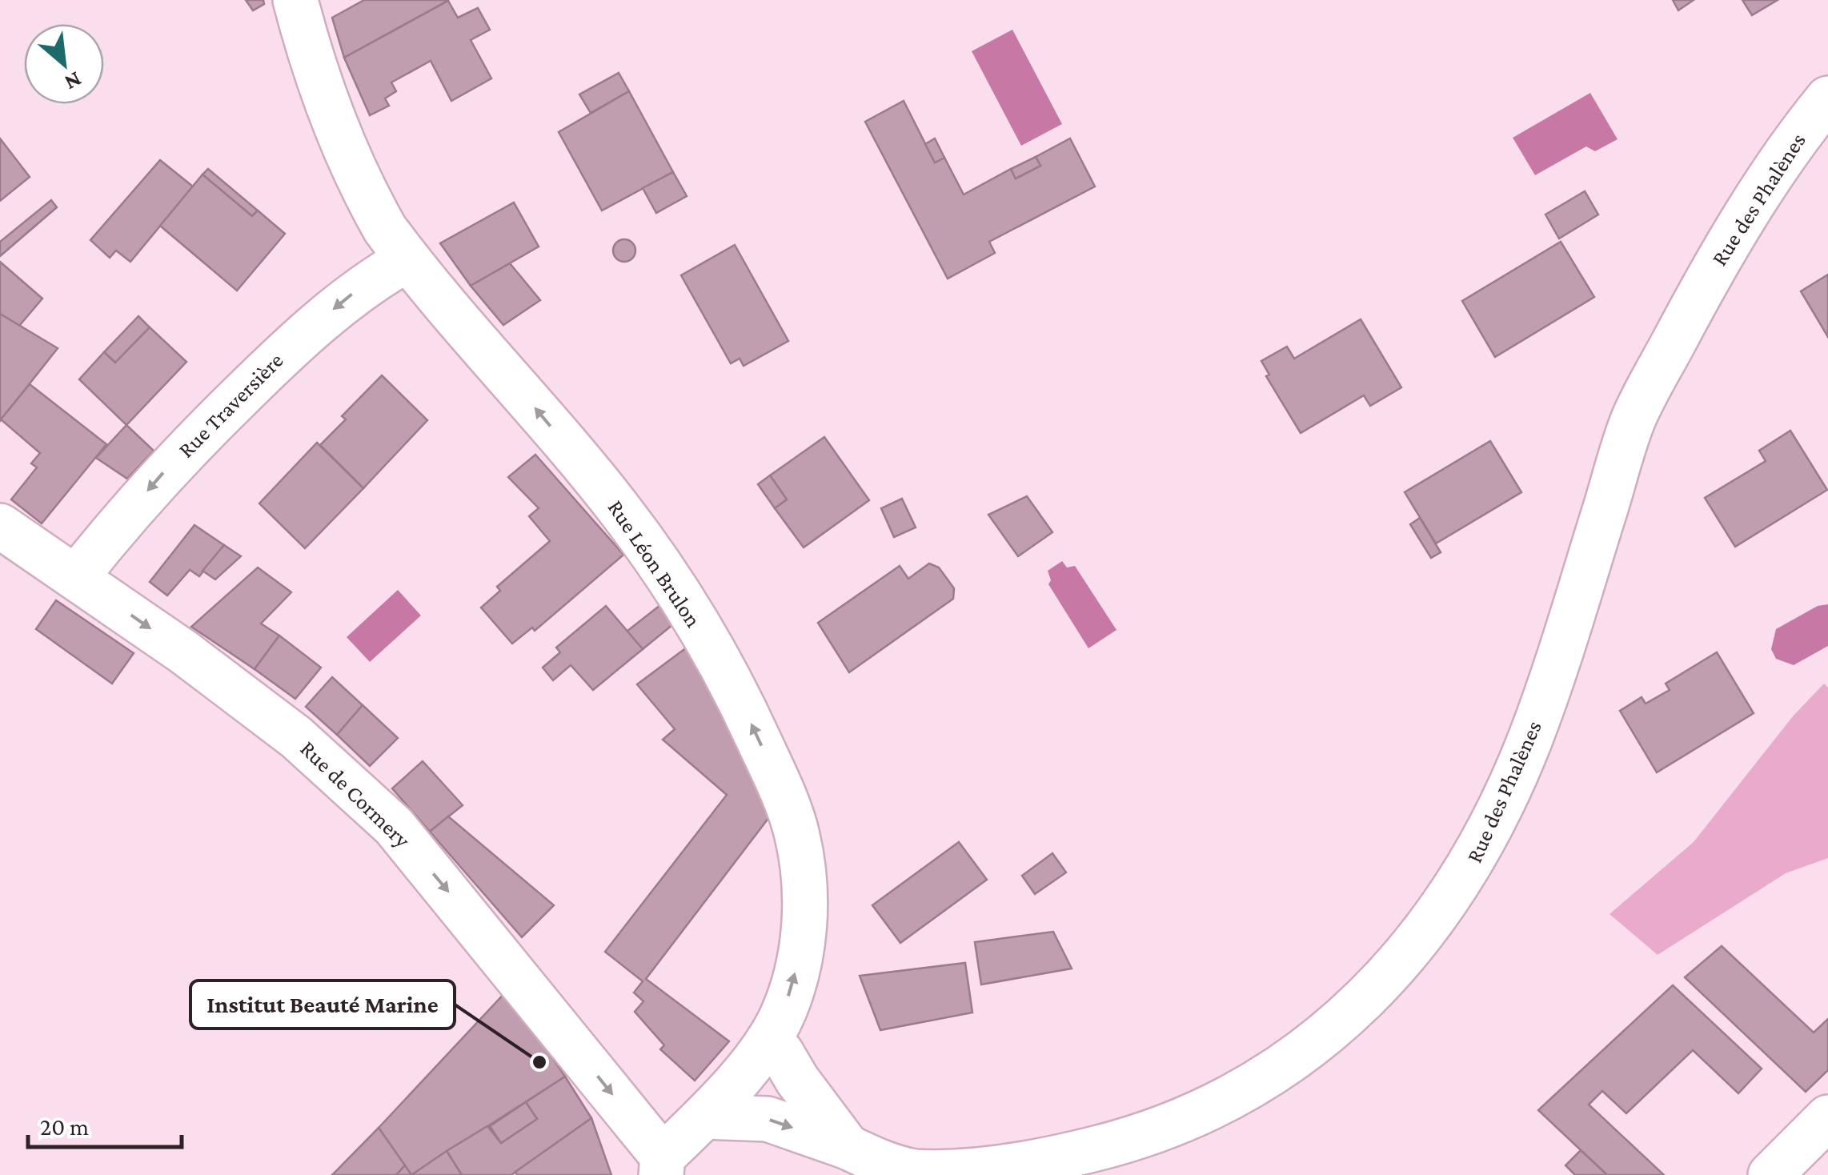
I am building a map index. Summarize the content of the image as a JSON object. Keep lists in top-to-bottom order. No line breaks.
{"streets":{"main road":["Rue des Phalènes","Rue Traversière","Rue Léon Brulon","Rue de Cormery"]},"crossings":[["Rue des Phalènes","Rue Léon Brulon"],["Rue Traversière","Rue Léon Brulon"],["Rue Traversière","Rue de Cormery"],["Rue Léon Brulon","Rue de Cormery"]],"one_way":["Rue Traversière","Rue Léon Brulon","Rue de Cormery"],"places":["Institut Beauté Marine"],"scale_bar":"20 m","north":"bottom right"}
